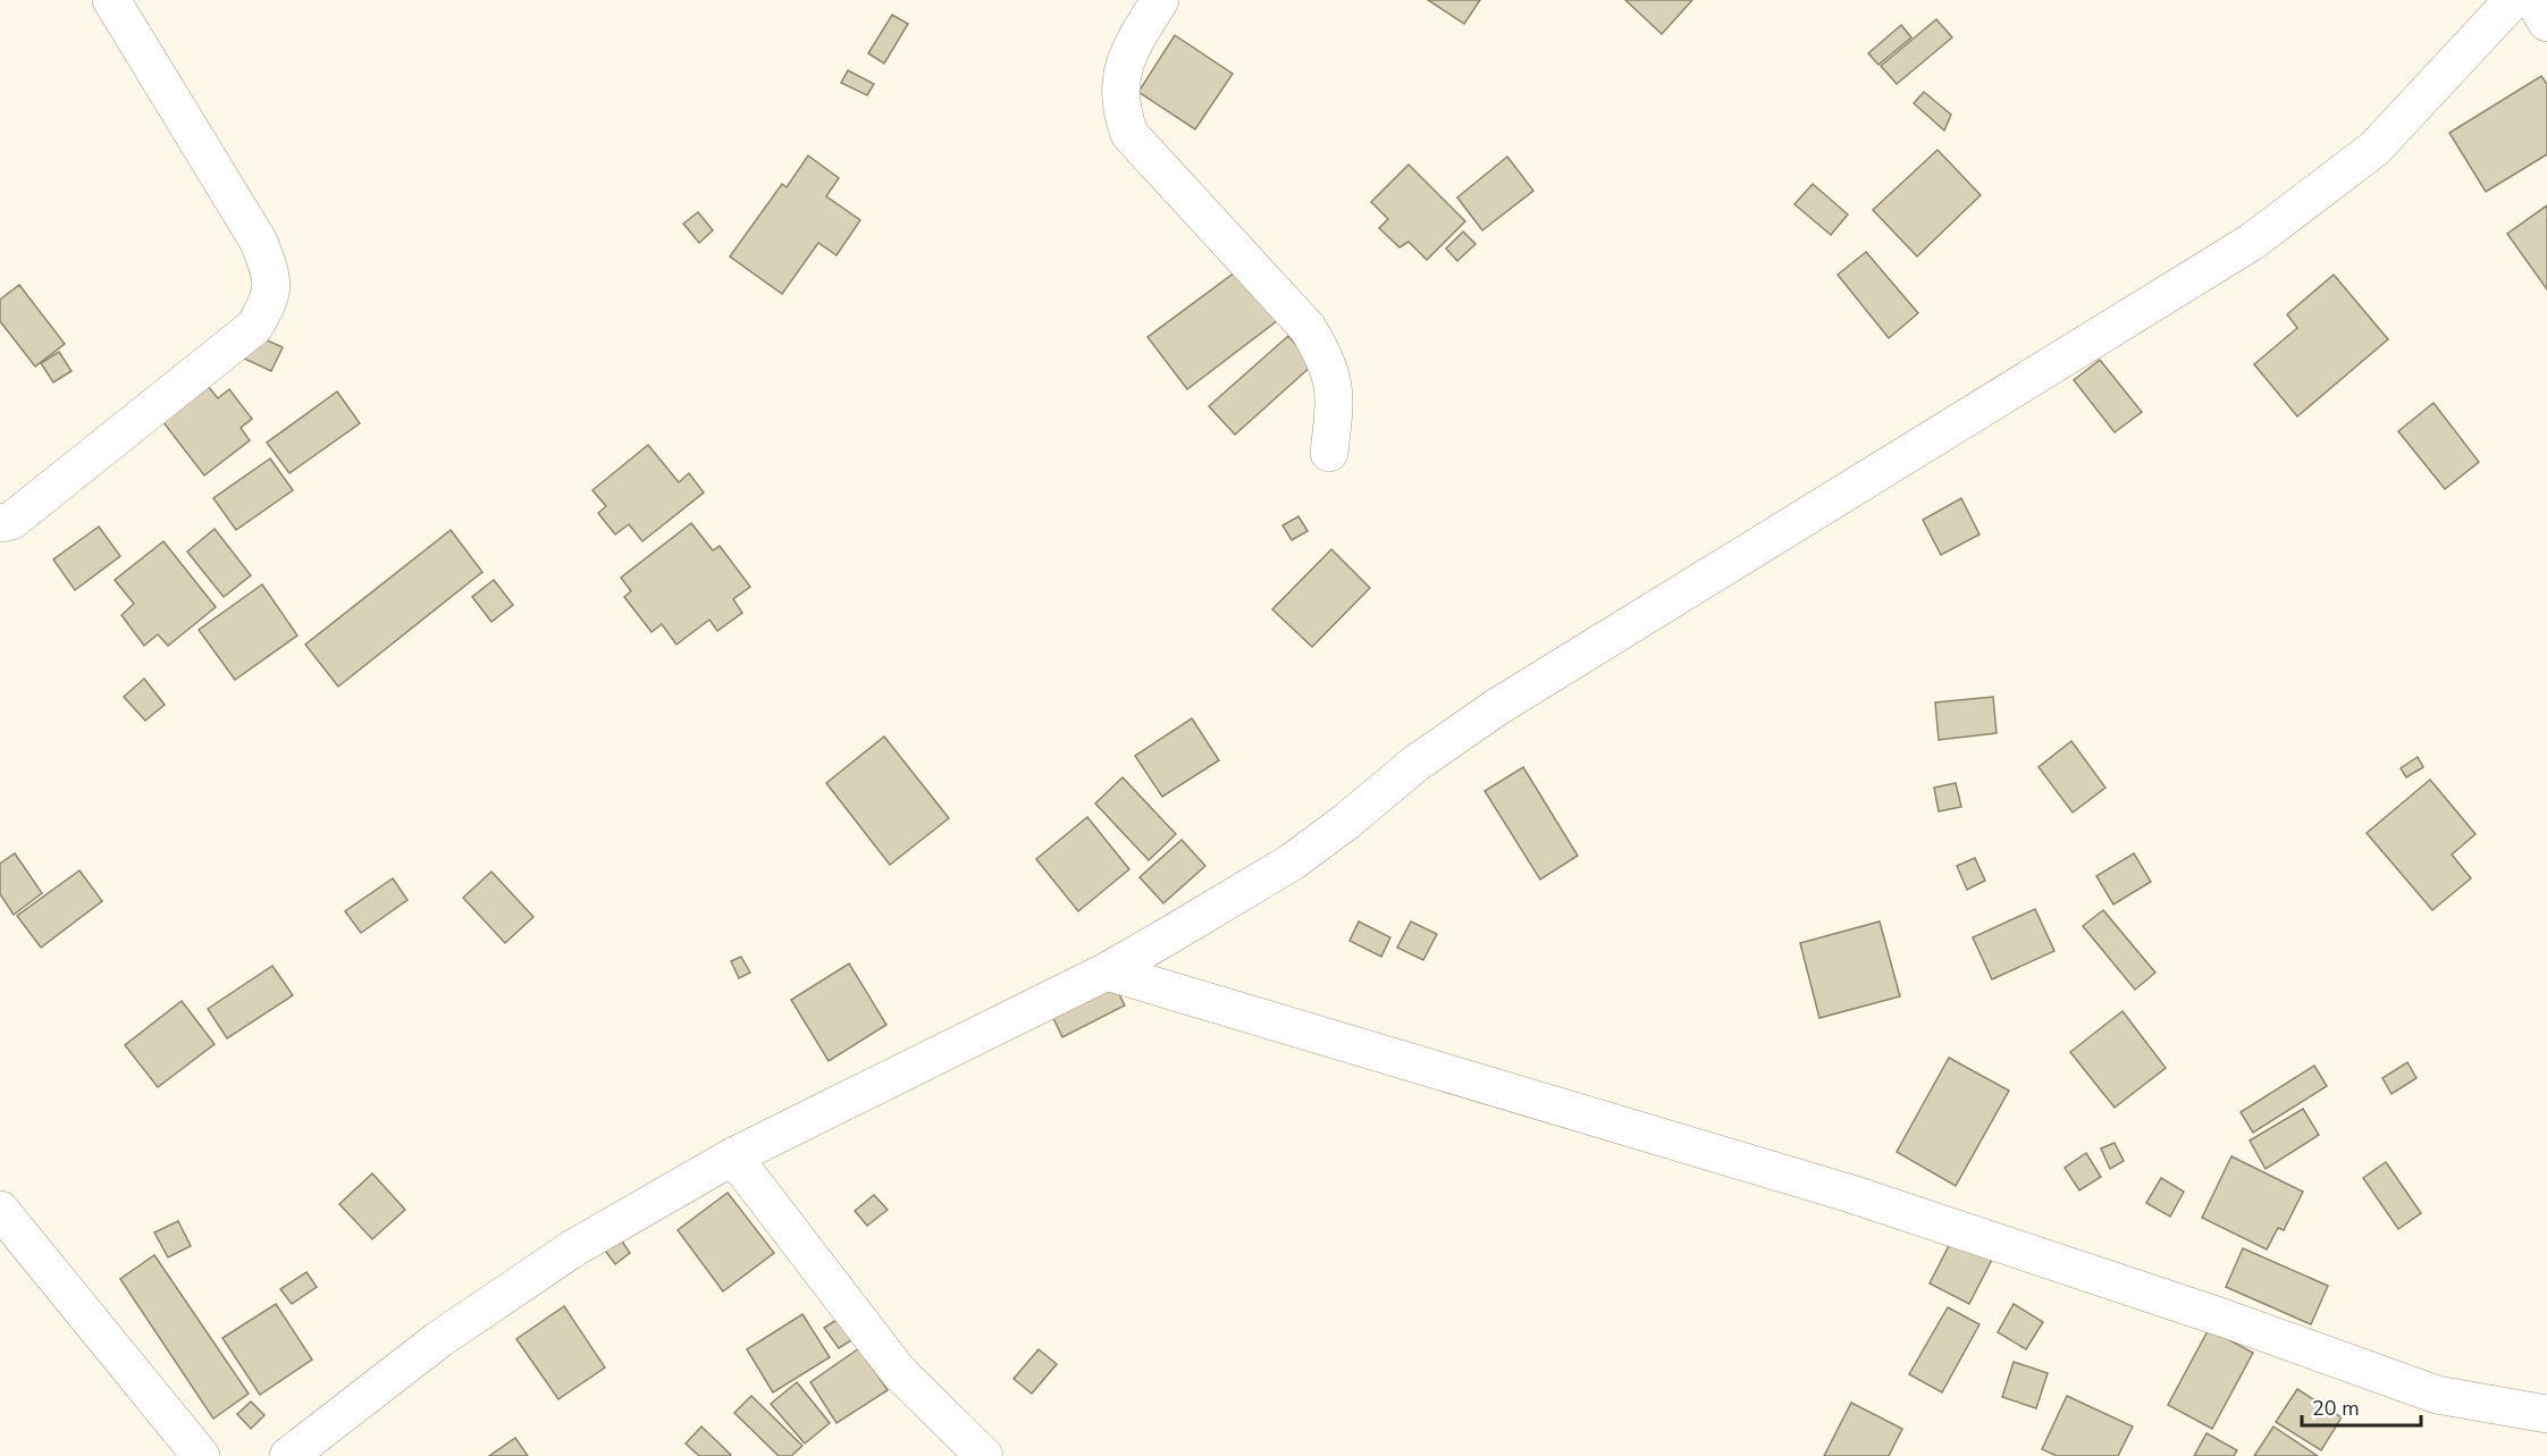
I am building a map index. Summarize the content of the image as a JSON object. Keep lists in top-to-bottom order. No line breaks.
{"scale_bar":"20 m"}
